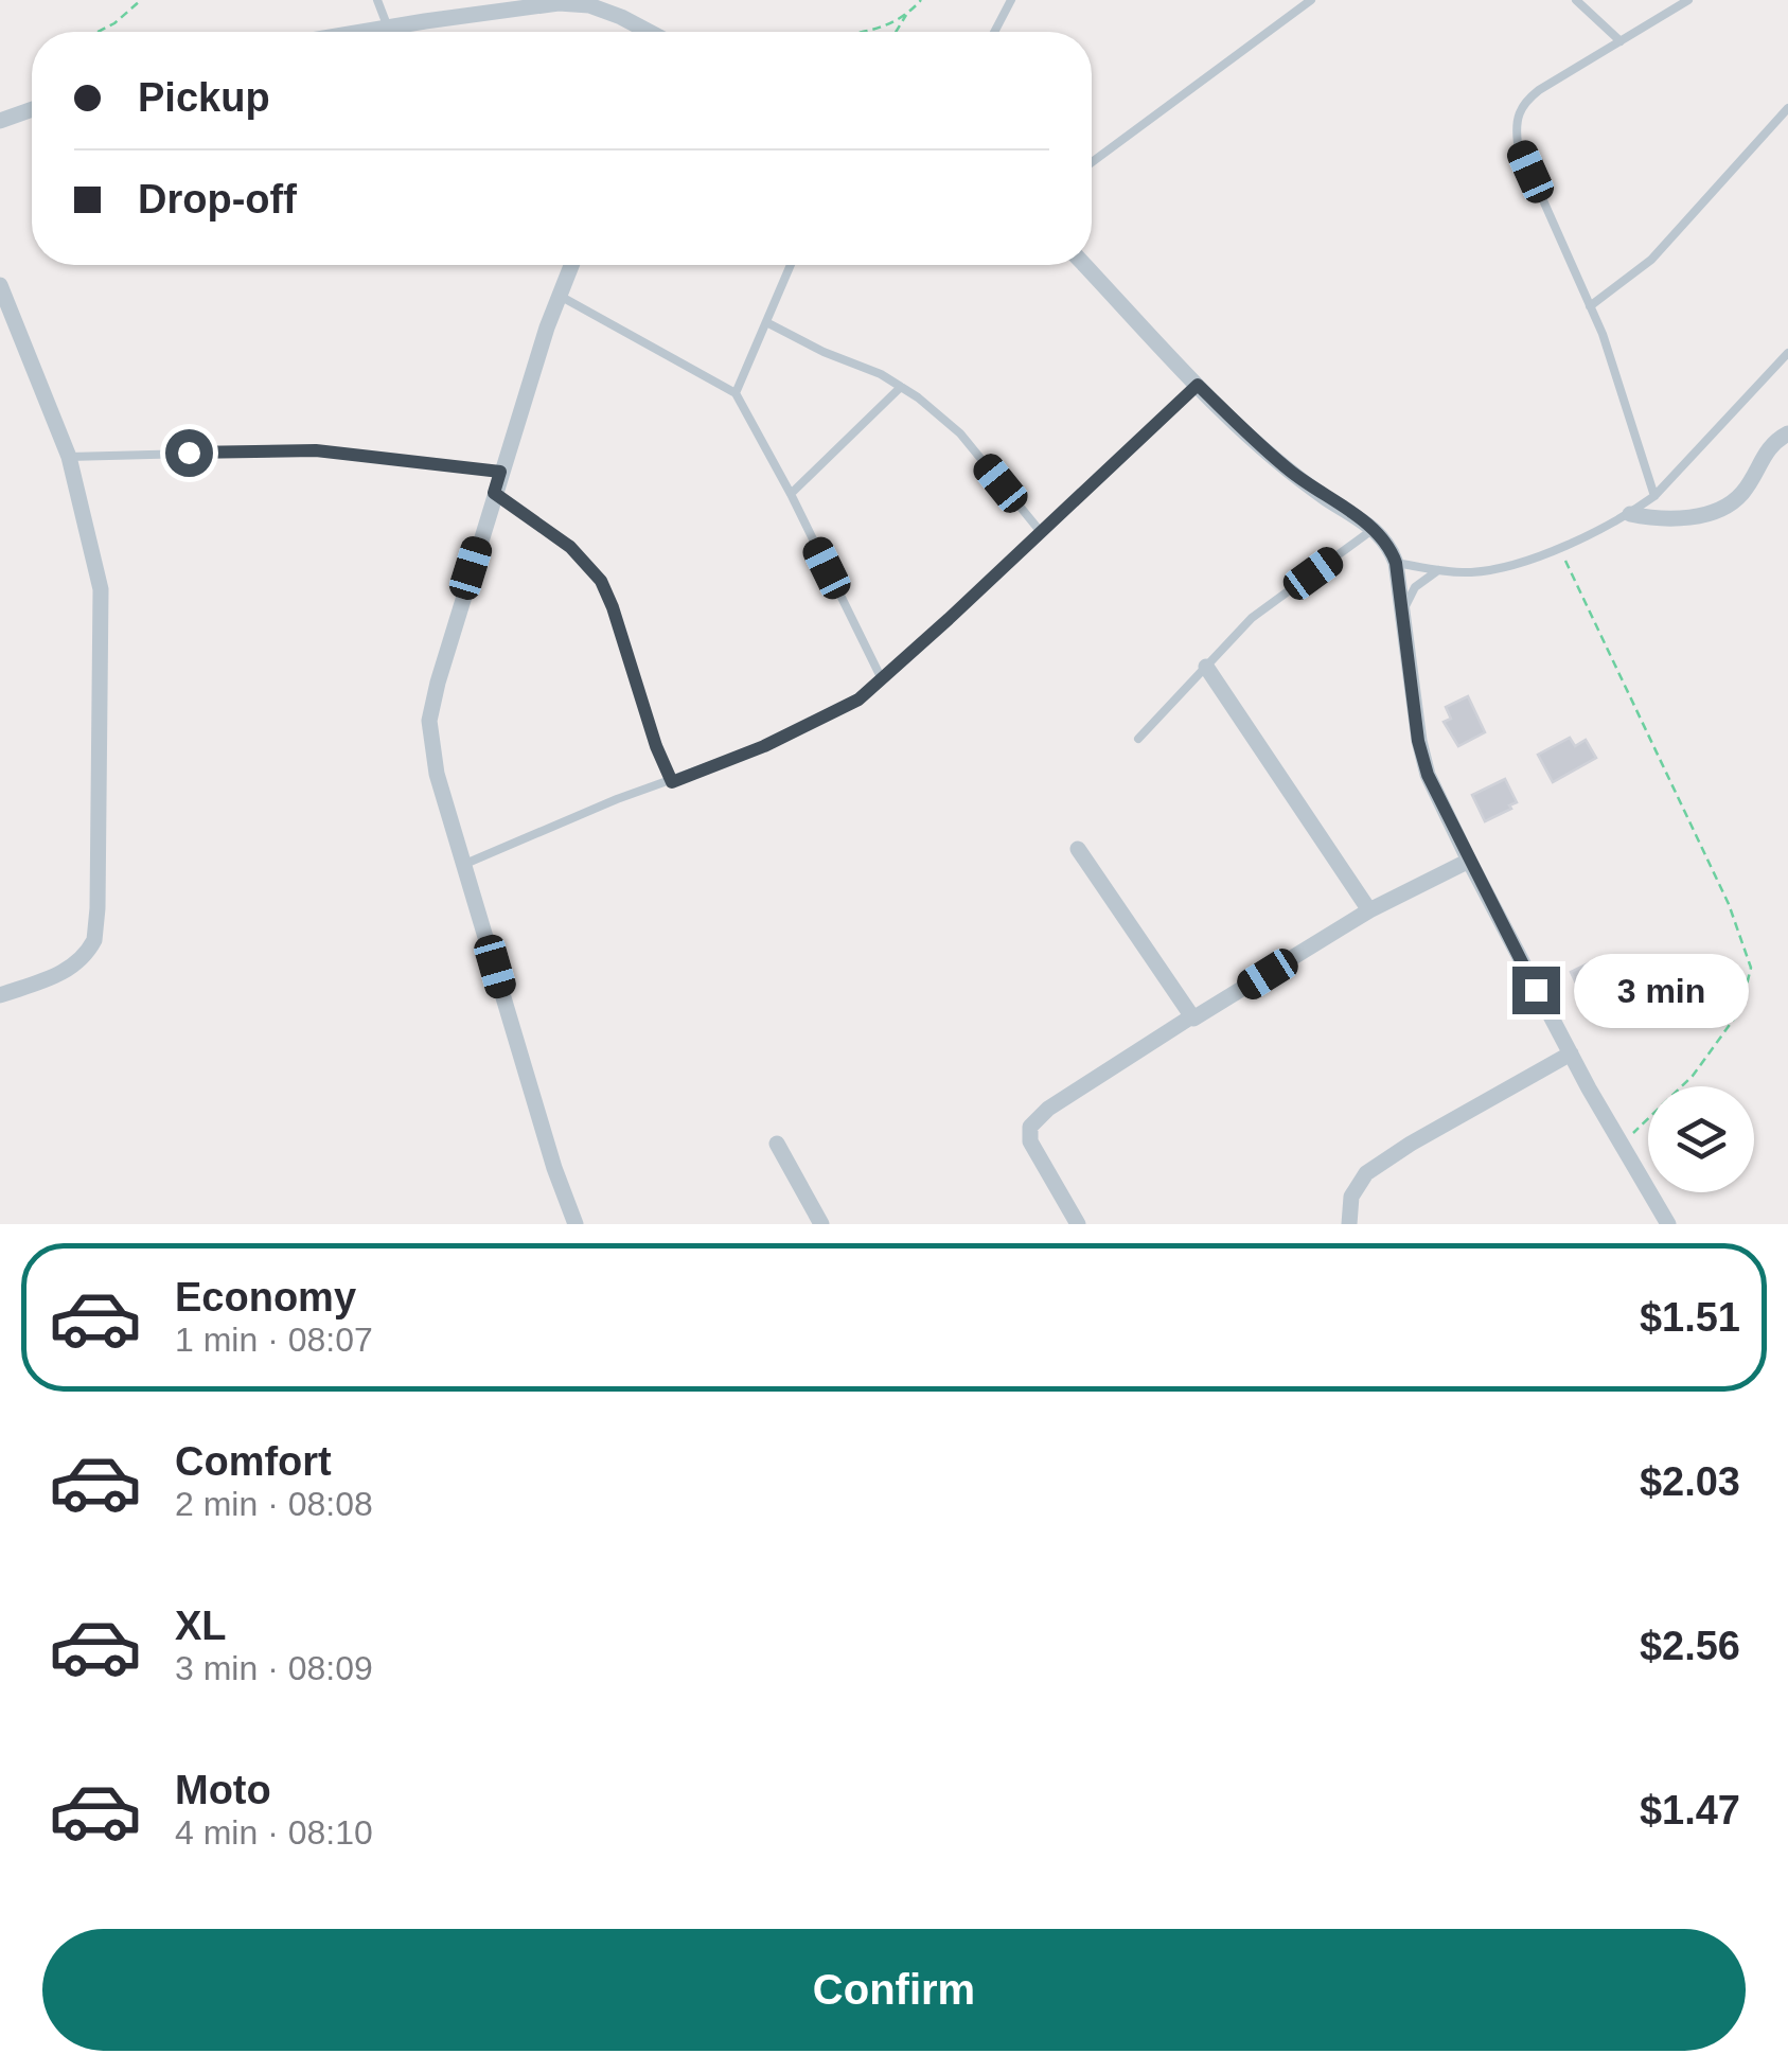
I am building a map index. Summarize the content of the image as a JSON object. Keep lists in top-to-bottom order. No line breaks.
{"page":{"banner":["Pickup","Drop-off"],"bubble":"3 min","list":[{"name":"Economy","note":"1 min · 08:07","value":"$1.51"},{"name":"Comfort","note":"2 min · 08:08","value":"$2.03"},{"name":"XL","note":"3 min · 08:09","value":"$2.56"},{"name":"Moto","note":"4 min · 08:10","value":"$1.47"}],"buttons":"Confirm"}}
